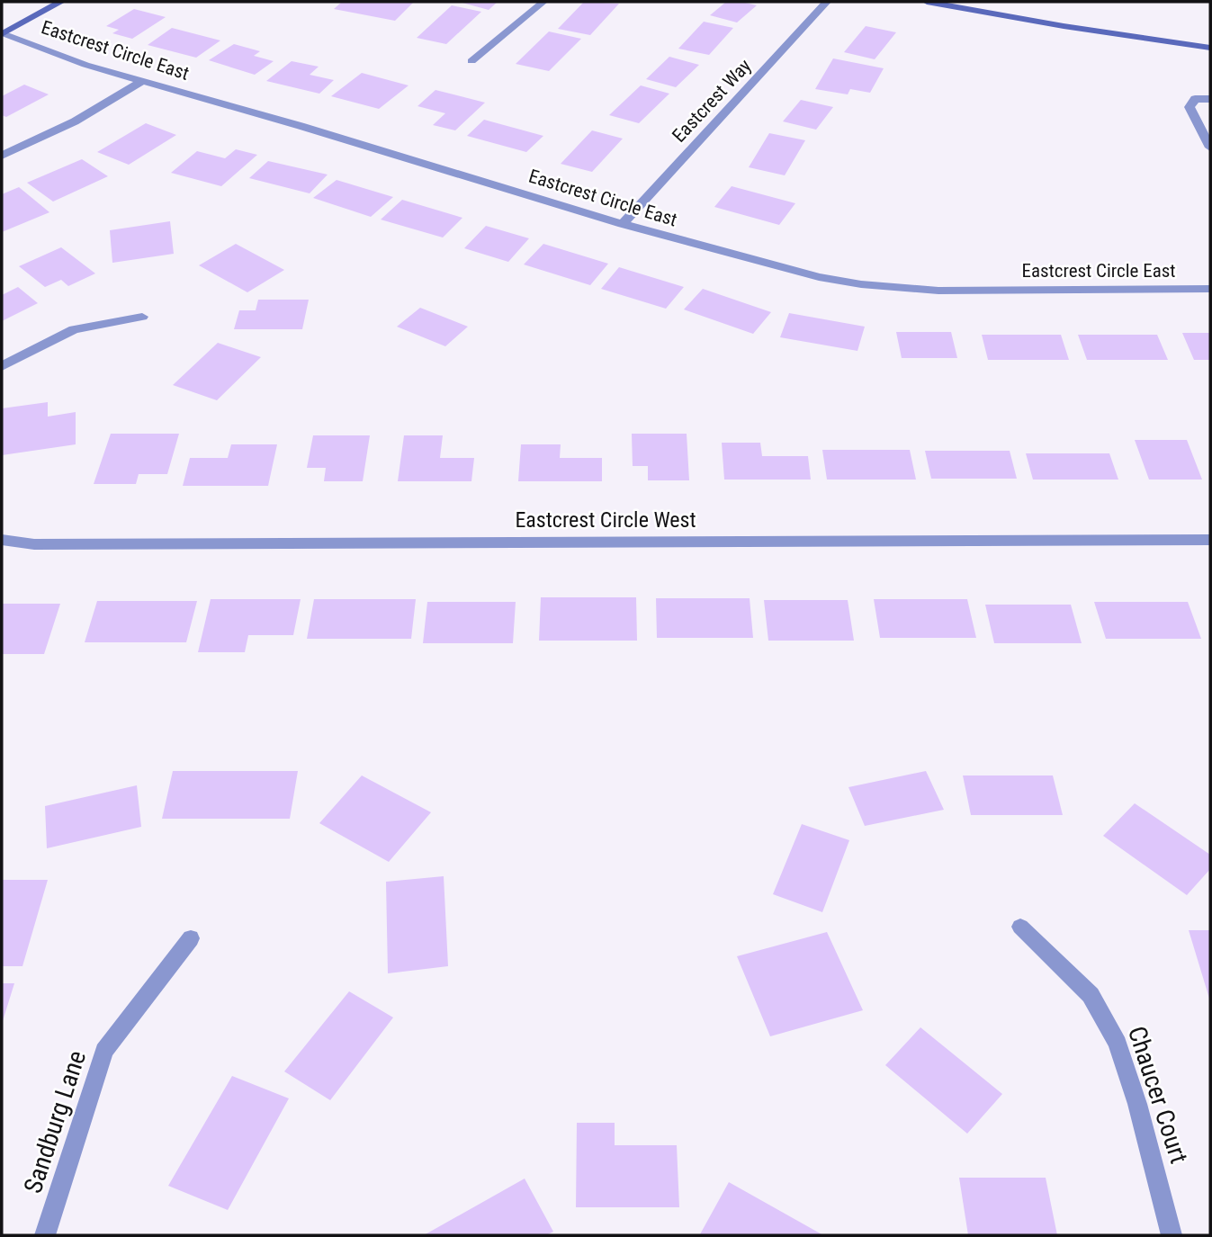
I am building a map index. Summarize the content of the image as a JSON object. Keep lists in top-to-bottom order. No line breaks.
{"streets":{"street":["Eastcrest Circle East","Eastcrest Way","Eastcrest Circle West","Chaucer Court","Sandburg Lane"]},"crossings":[["Eastcrest Circle East","Eastcrest Way"]]}
